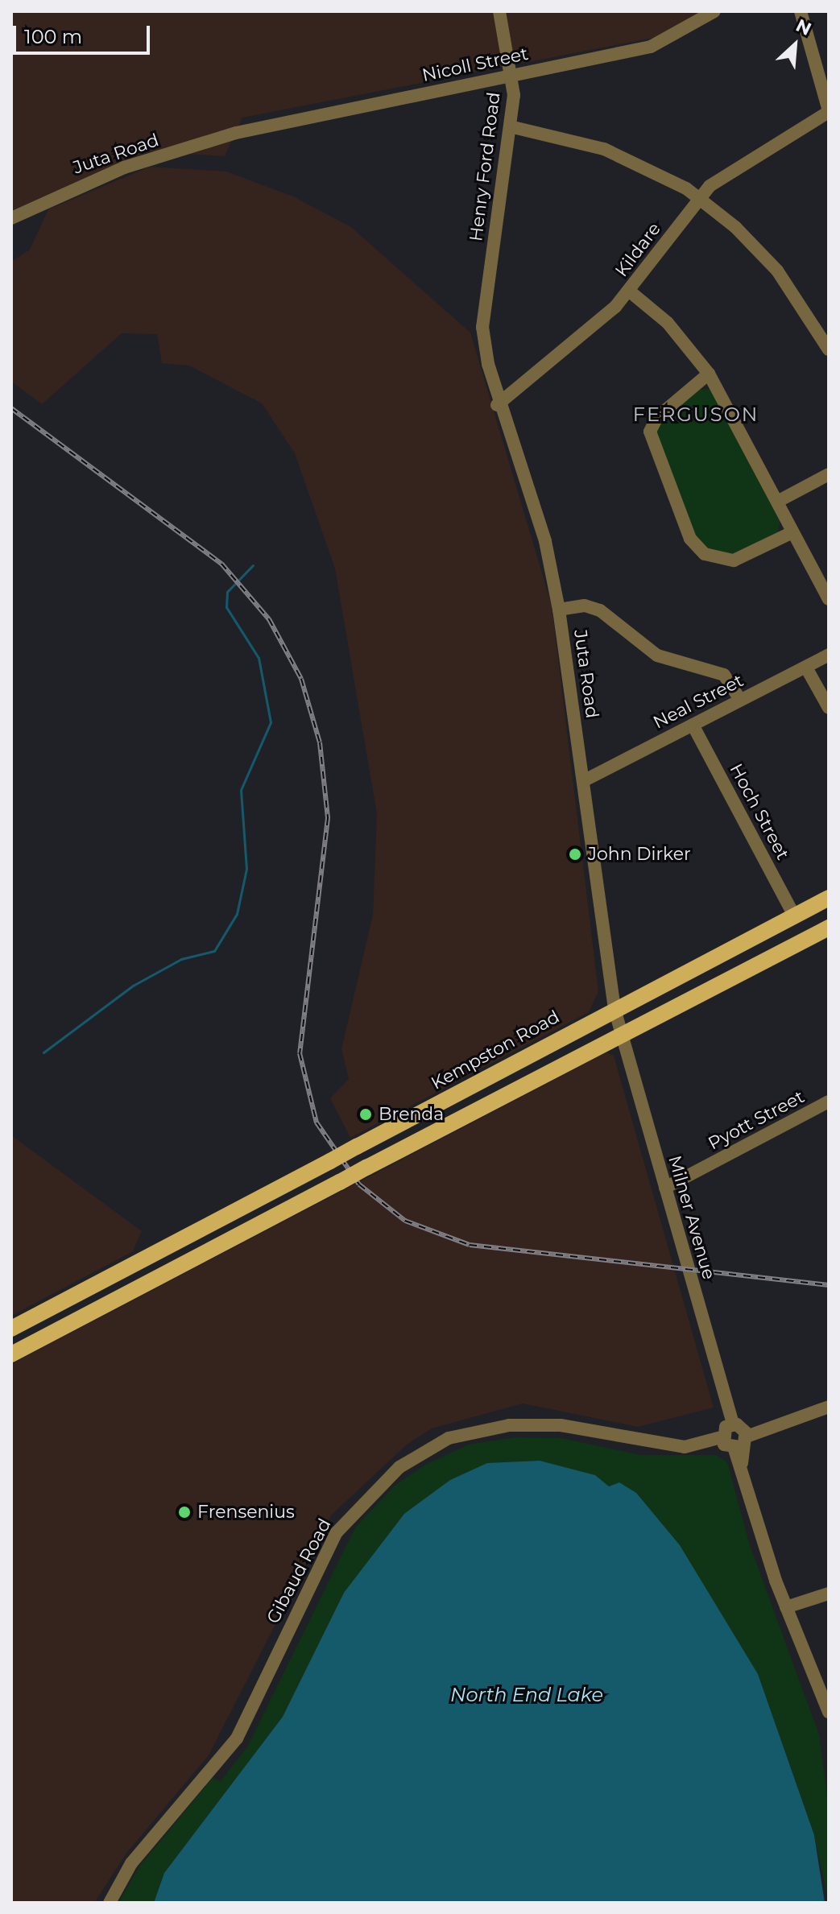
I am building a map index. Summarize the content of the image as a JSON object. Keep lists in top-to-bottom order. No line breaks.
{"streets":{"main road":["Kempston Road"],"street":["Nicoll Street","Juta Road","Henry Ford Road","Kildare","Neal Street","Hoch Street","Pyott Street","Milner Avenue","Gibaud Road"]},"crossings":[["Nicoll Street","Juta Road"],["Nicoll Street","Henry Ford Road"],["Juta Road","Henry Ford Road"],["Juta Road","Kildare"],["Juta Road","Neal Street"],["Juta Road","Kempston Road"],["Juta Road","Milner Avenue"],["Neal Street","Hoch Street"],["Hoch Street","Kempston Road"],["Pyott Street","Milner Avenue"],["Milner Avenue","Gibaud Road"]],"districts":["FERGUSON"],"water":["North End Lake"],"places":["John Dirker","Brenda","Frensenius"],"scale_bar":"100 m","north":"top right"}
